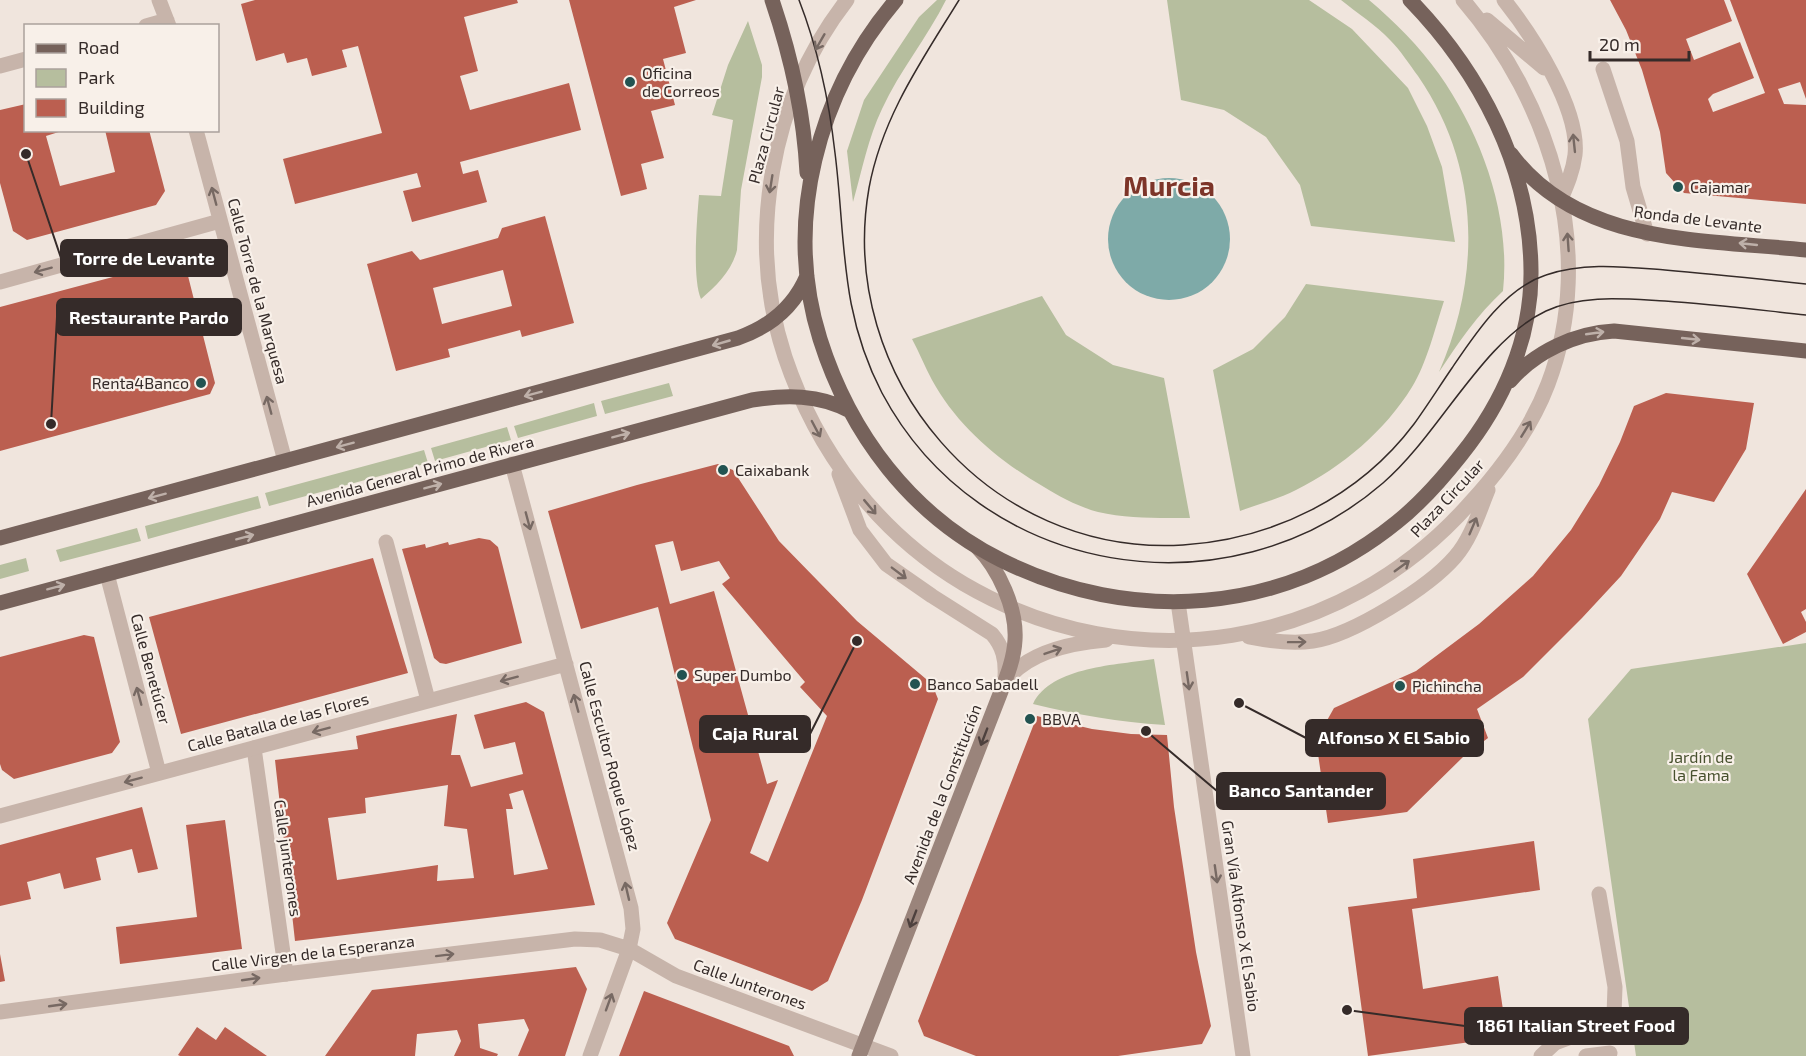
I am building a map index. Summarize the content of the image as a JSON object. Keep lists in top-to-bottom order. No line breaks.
{"streets":{"main road":["Plaza Circular","Ronda de Levante","Avenida General Primo de Rivera","Avenida de la Constitución"],"street":["Calle Torre de la Marquesa","Calle Benetúcer","Calle Batalla de las Flores","Calle Escultor Roque López","Calle junterones","Gran Vía Alfonso X El Sabio","Calle Virgen de la Esperanza","Calle Junterones"]},"crossings":[["Plaza Circular","Ronda de Levante"],["Plaza Circular","Avenida General Primo de Rivera"],["Plaza Circular","Avenida de la Constitución"],["Plaza Circular","Gran Vía Alfonso X El Sabio"],["Avenida General Primo de Rivera","Calle Benetúcer"],["Avenida General Primo de Rivera","Calle Escultor Roque López"],["Calle Benetúcer","Calle Batalla de las Flores"],["Calle Batalla de las Flores","Calle Escultor Roque López"],["Calle Batalla de las Flores","Calle junterones"],["Calle Escultor Roque López","Calle Virgen de la Esperanza"],["Calle Escultor Roque López","Calle Junterones"],["Avenida de la Constitución","Calle Junterones"],["Calle junterones","Calle Virgen de la Esperanza"],["Calle Virgen de la Esperanza","Calle Junterones"]],"one_way":["Calle Torre de la Marquesa","Calle Benetúcer","Calle Batalla de las Flores","Avenida de la Constitución","Gran Vía Alfonso X El Sabio","Calle Virgen de la Esperanza"],"districts":["Murcia"],"parks":["Jardín de la Fama"],"places":["Oficina de Correos","Torre de Levante","Cajamar","Renta4Banco","Restaurante Pardo","Caixabank","Caja Rural","Super Dumbo","Banco Sabadell","Pichincha","Alfonso X El Sabio","BBVA","Banco Santander","1861 Italian Street Food"],"legend":["Road","Park","Building"],"scale_bar":"20 m"}
